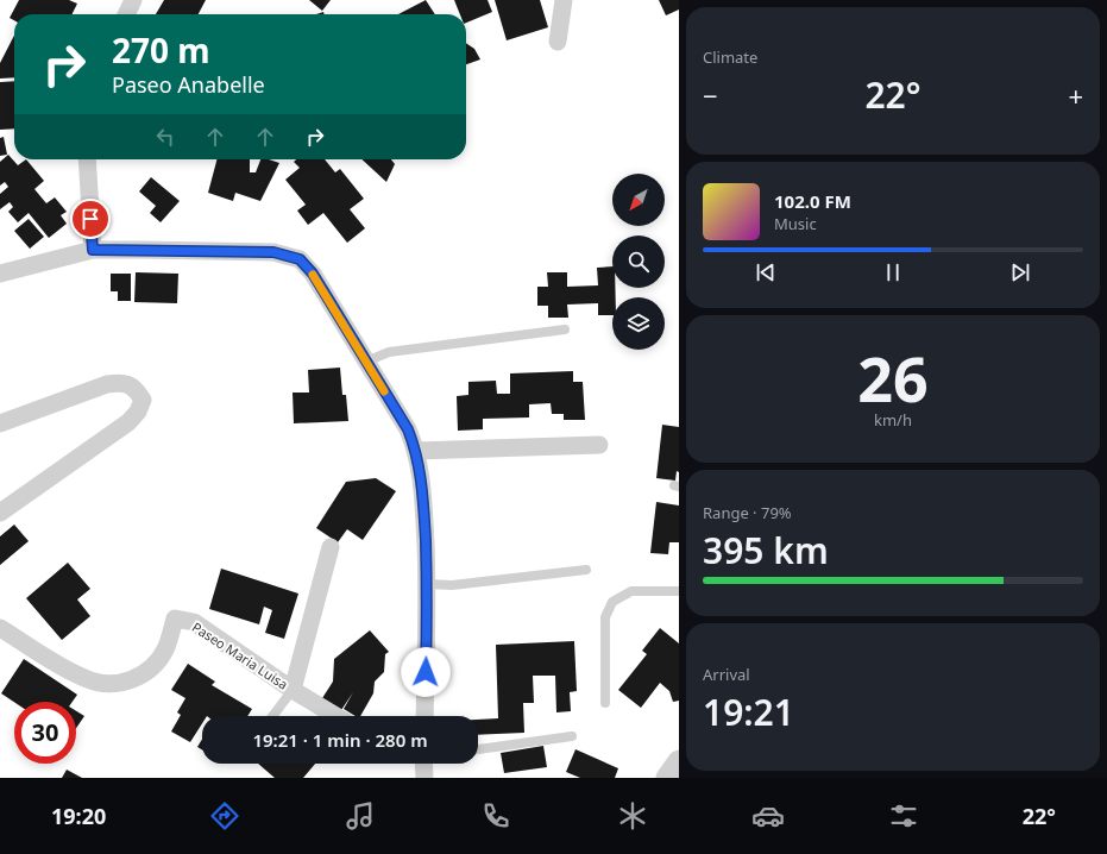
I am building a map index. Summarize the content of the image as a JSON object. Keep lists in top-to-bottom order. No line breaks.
{"streets":{"street":["Paseo Maria Luisa"]},"north":"bottom left","page":{"tile":["Climate",["26","km/h"],["Range · 79%","395 km"],["Arrival","19:21"]],"turn":["270 m","Paseo Anabelle"],"heat":["−","22°","+"],"song":["102.0 FM","Music"],"limit":"30","trip":"19:21 · 1 min · 280 m","tabs":["19:20","22°"]}}
